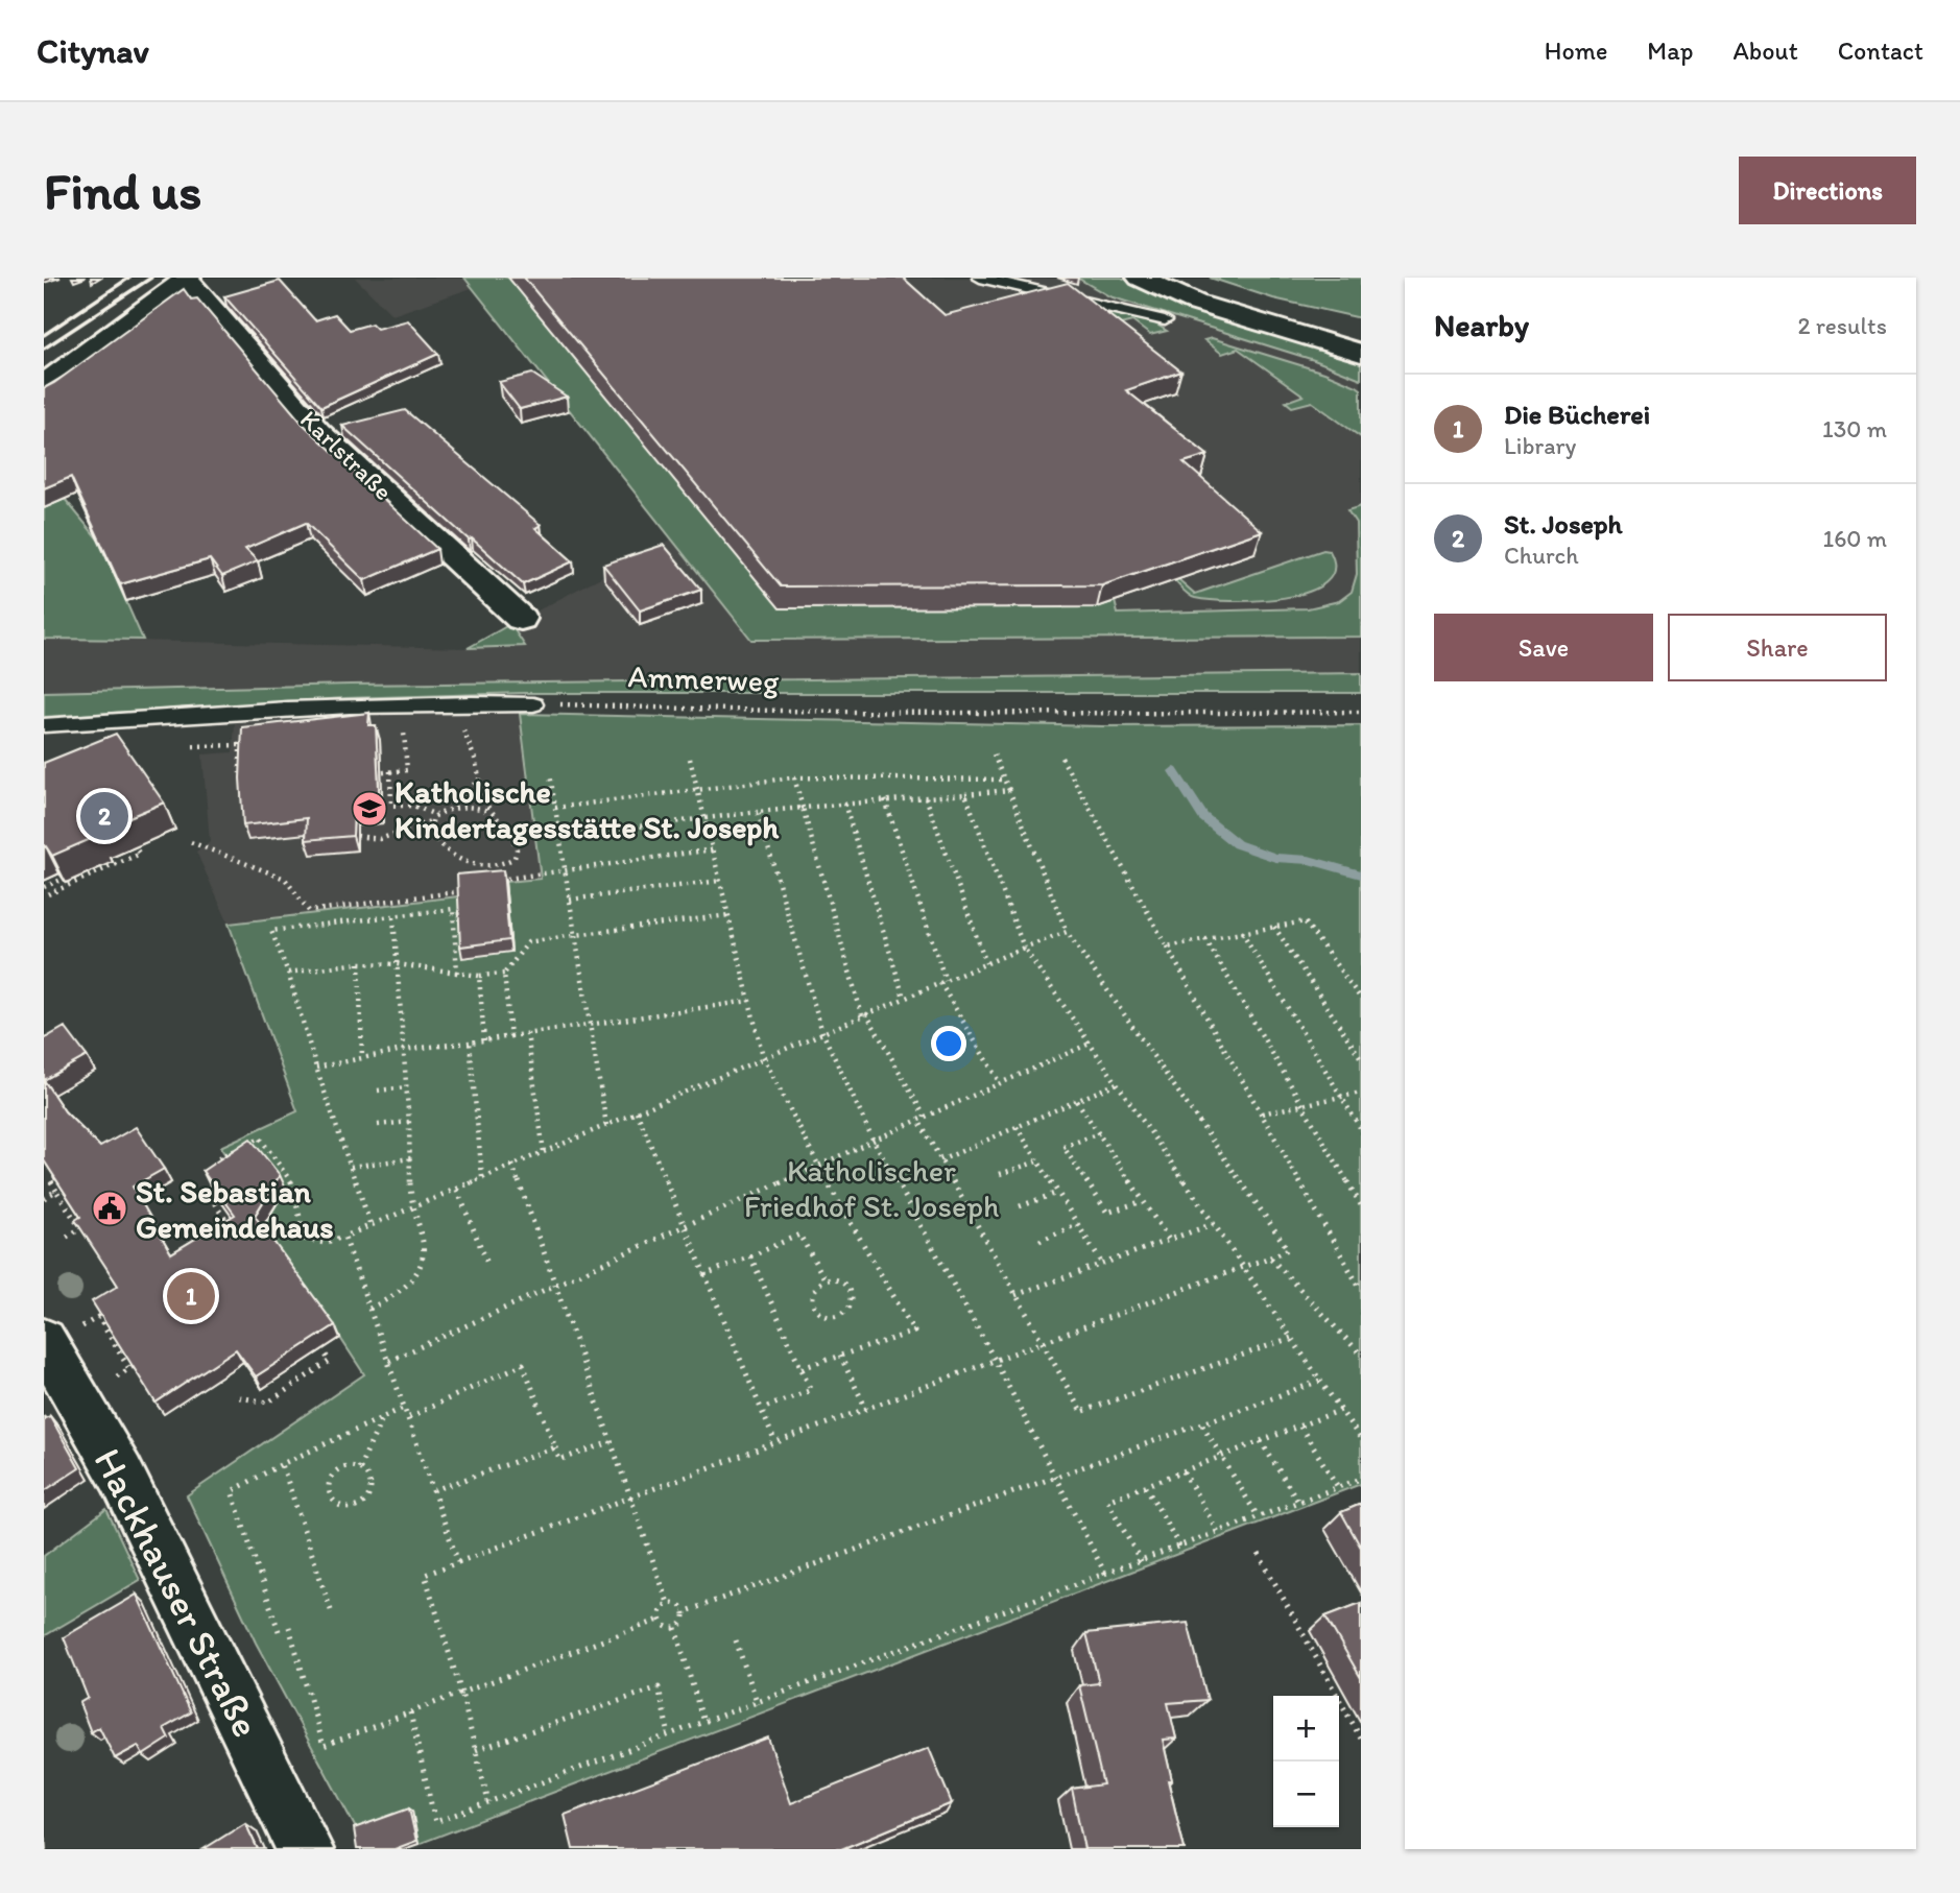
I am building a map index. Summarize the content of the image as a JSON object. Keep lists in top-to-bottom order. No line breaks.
{"streets":{"main road":["Karlstraße","Hackhauser Straße"],"path":["Ammerweg"]},"parks":["Katholischer Friedhof St. Joseph"],"places":{"school or university":["Katholische Kindertagesstätte St. Joseph"],"public building":["St. Sebastian Gemeindehaus"]},"page":{"header":"Citynav","nav":["Home","Map","About","Contact"],"buttons":["Directions",["Save","Share"]],"title":"Find us","heading":["Nearby","2 results"],"list":[{"mark":"1","name":"Die Bücherei","note":"Library","value":"130 m"},{"mark":"2","name":"St. Joseph","note":"Church","value":"160 m"}],"pins":["2","1"],"map_buttons":["+","−"]}}
